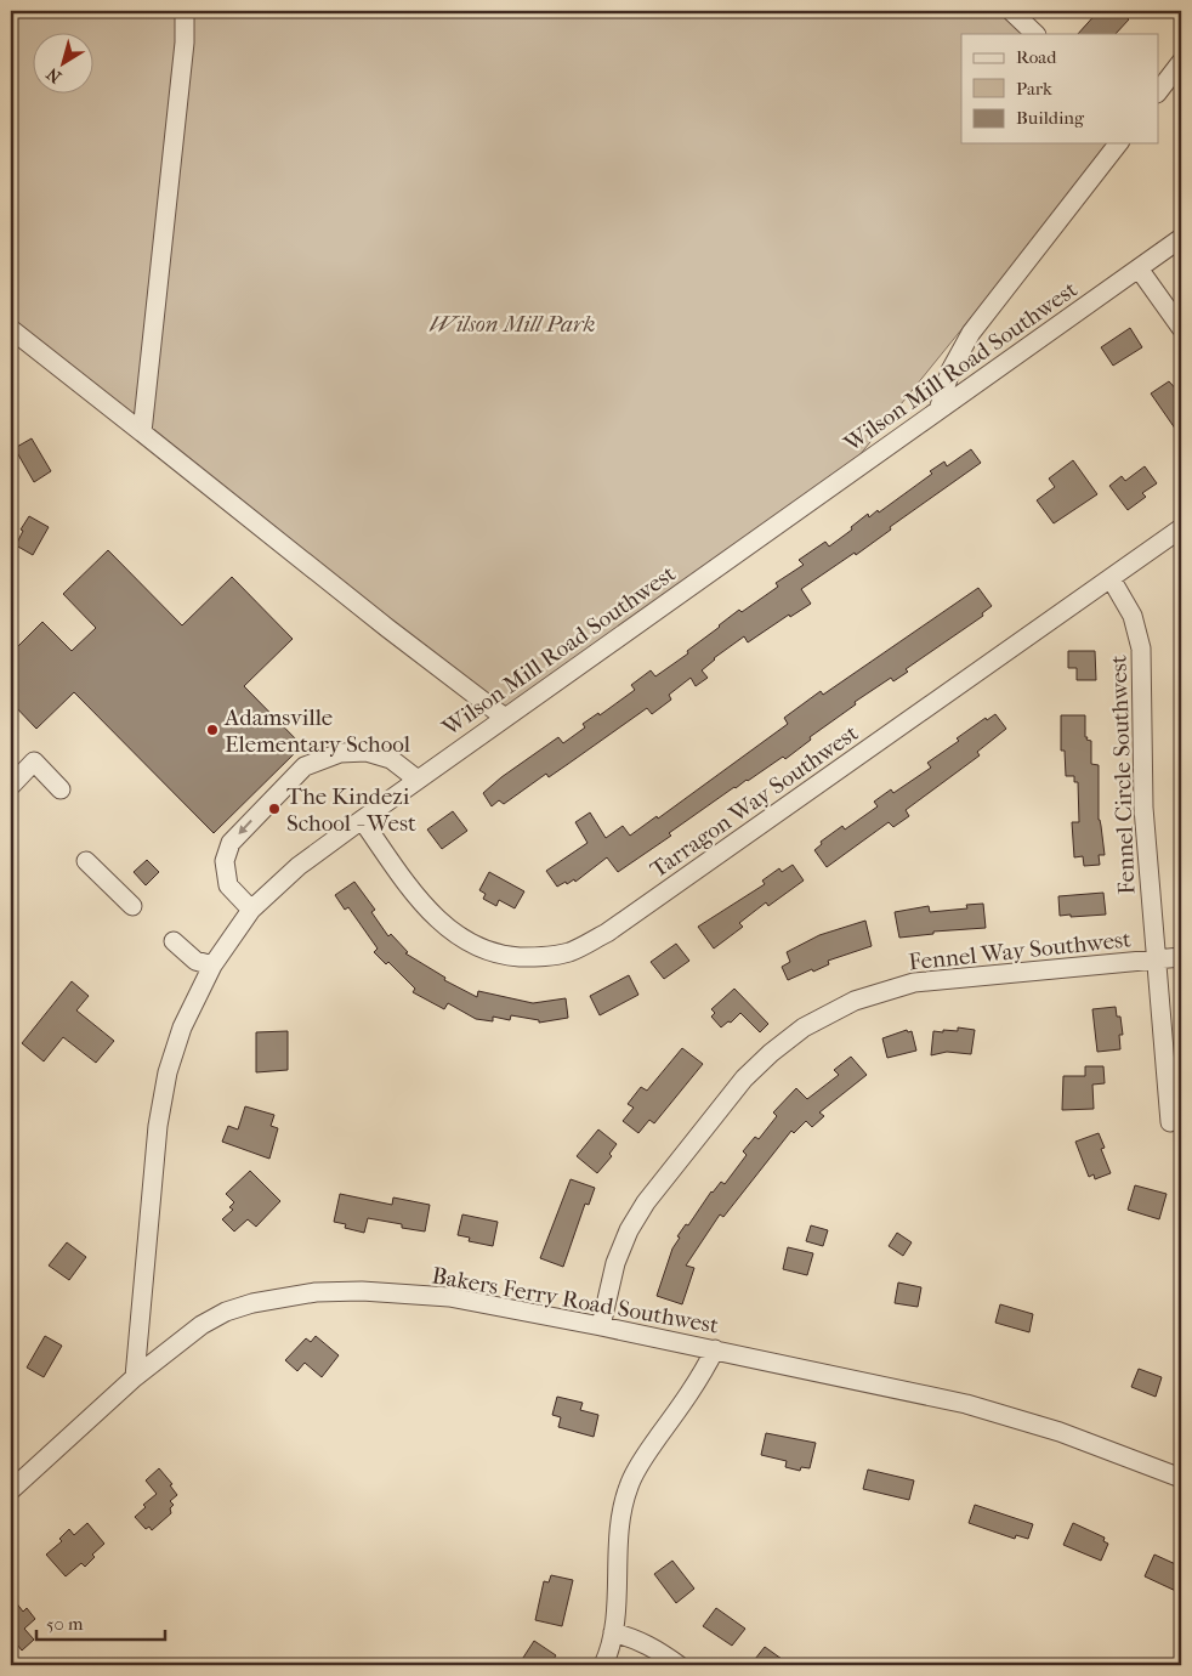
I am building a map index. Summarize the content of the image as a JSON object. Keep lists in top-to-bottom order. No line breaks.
{"streets":{"street":["Wilson Mill Road Southwest","Fennel Circle Southwest","Tarragon Way Southwest","Fennel Way Southwest","Bakers Ferry Road Southwest"]},"crossings":[["Wilson Mill Road Southwest","Tarragon Way Southwest"],["Wilson Mill Road Southwest","Bakers Ferry Road Southwest"],["Fennel Circle Southwest","Tarragon Way Southwest"],["Fennel Circle Southwest","Fennel Way Southwest"],["Fennel Way Southwest","Bakers Ferry Road Southwest"]],"parks":["Wilson Mill Park"],"places":["Adamsville Elementary School","The Kindezi School - West"],"legend":["Road","Park","Building"],"scale_bar":"50 m","north":"bottom left"}
